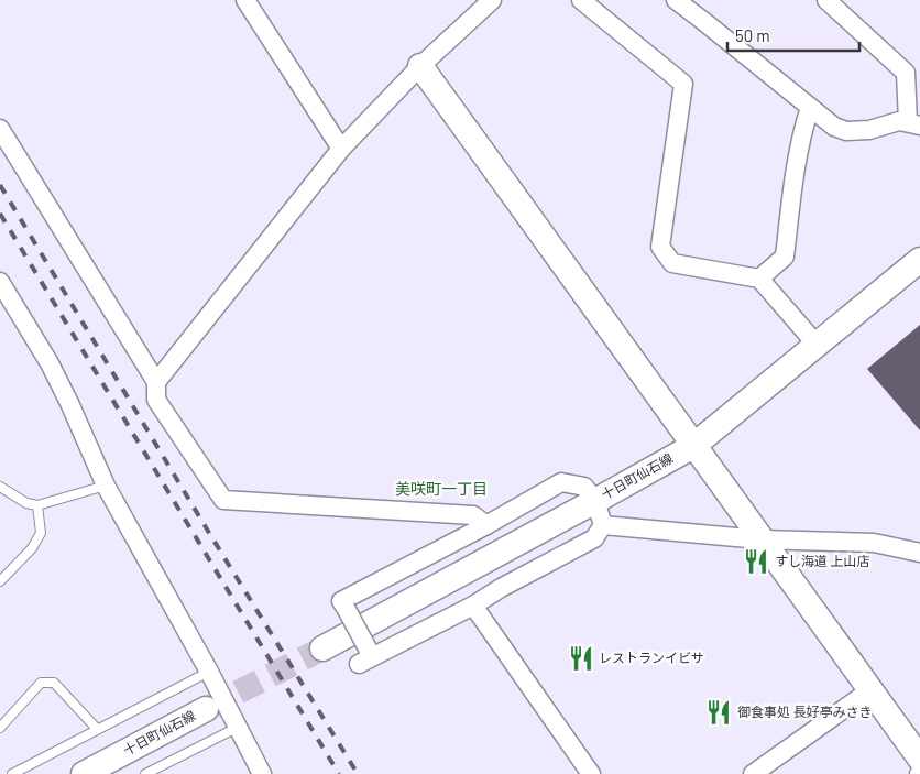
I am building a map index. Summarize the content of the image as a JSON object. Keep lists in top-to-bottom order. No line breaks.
{"streets":{"main road":["十日町仙石線"]},"districts":["美咲町一丁目"],"places":{"restaurant":["すし海道 上山店","レストランイビサ","御食事処 長好亭みさき"]},"scale_bar":"50 m"}
